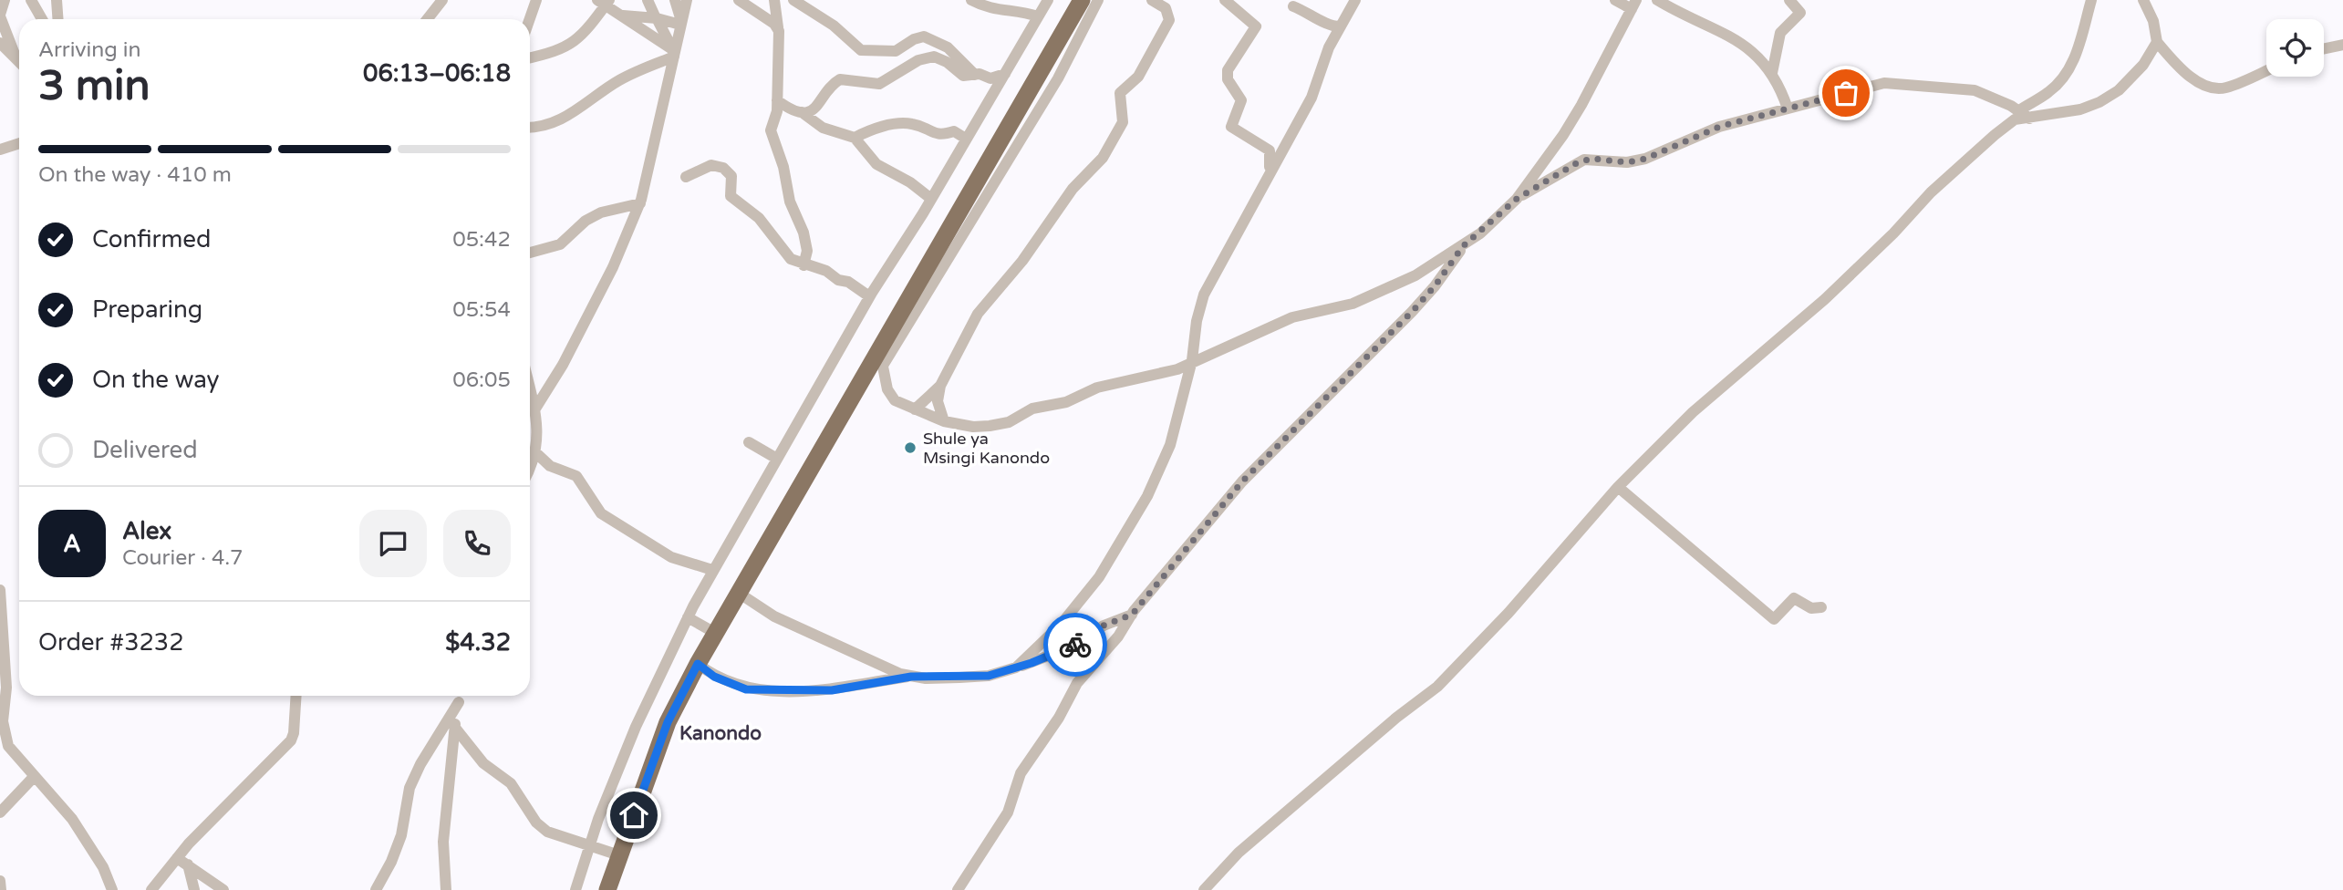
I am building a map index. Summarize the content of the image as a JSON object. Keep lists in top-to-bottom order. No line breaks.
{"districts":["Kanondo"],"places":["Shule ya Msingi Kanondo"],"page":{"heading":["3 min","Arriving in","06:13–06:18"],"panel":["Alex","Courier · 4.7","Order #3232","$4.32"],"bar":"On the way · 410 m","list":[["Confirmed","05:42"],["Preparing","05:54"],["On the way","06:05"],"Delivered"],"round":"A"}}
